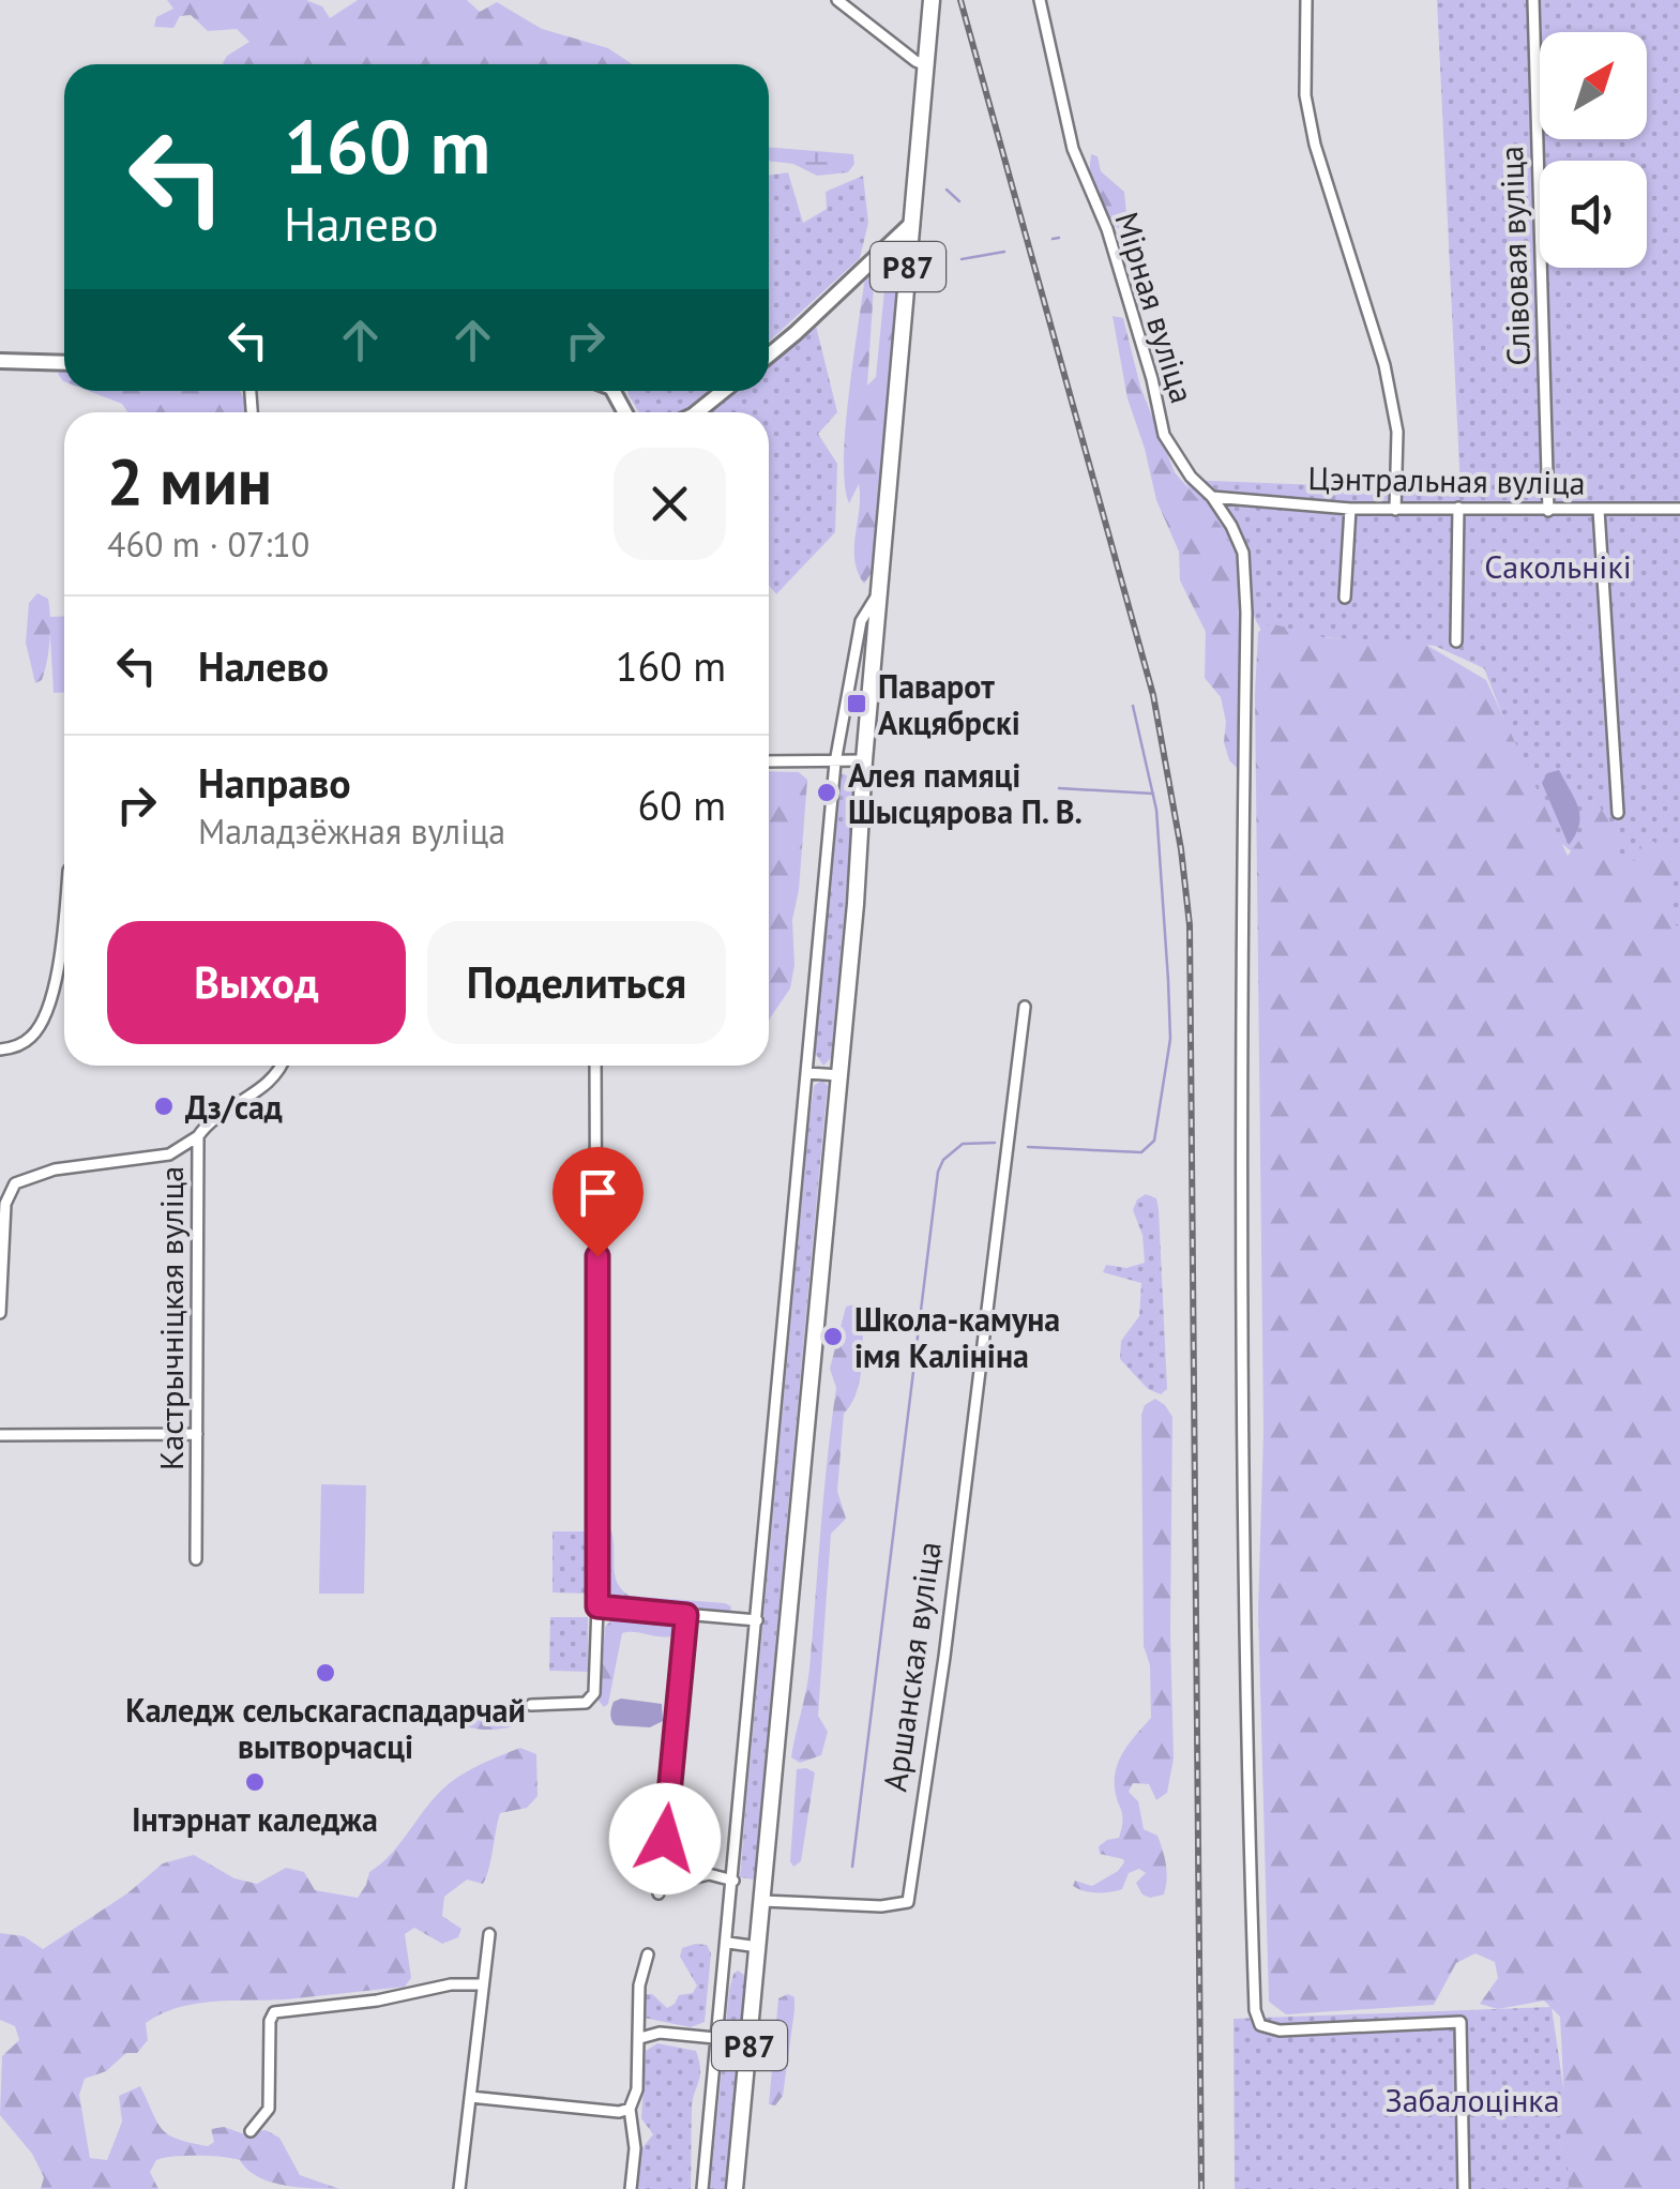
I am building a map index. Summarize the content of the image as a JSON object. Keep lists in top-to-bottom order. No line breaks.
{"streets":{"main road":["Р87"],"street":["Слівовая вуліца","Мірная вуліца","Цэнтральная вуліца","Кастрычніцкая вуліца","Аршанская вуліца"]},"crossings":[["Слівовая вуліца","Цэнтральная вуліца"],["Р87","Аршанская вуліца"],["Мірная вуліца","Цэнтральная вуліца"]],"parks":["Сакольнікі","Забалоцінка"],"places":{"transit":["Паварот Акцябрскі"],"other":["Алея памяці Шысцярова П. В.","Дз/сад","Школа-камуна імя Калініна","Каледж сельскагаспадарчай вытворчасці","Інтэрнат каледжа"]},"north":"top right","page":{"turn":["160 m","Налево"],"heading":["2 мин","460 m · 07:10"],"list":[{"name":"Налево","value":"160 m"},{"name":"Направо","note":"Маладзёжная вуліца","value":"60 m"}],"buttons":["Выход","Поделиться"]}}
